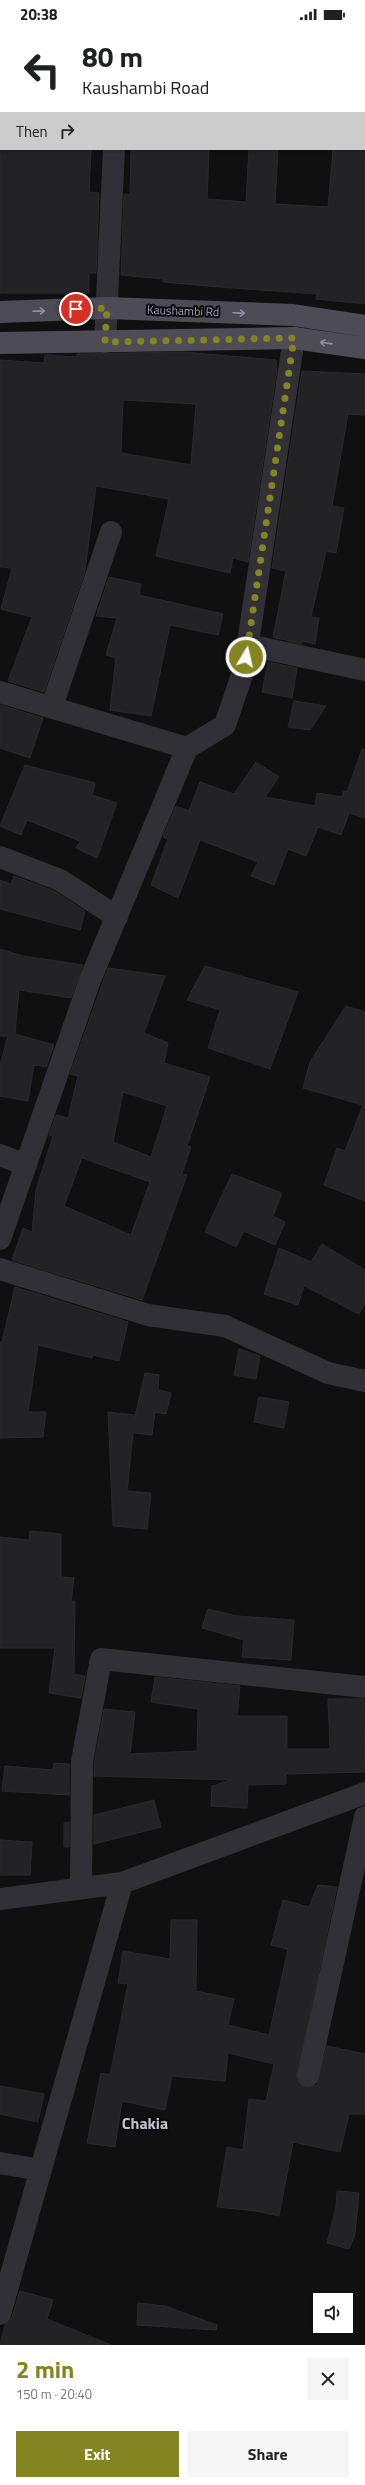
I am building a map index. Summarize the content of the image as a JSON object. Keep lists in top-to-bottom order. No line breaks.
{"streets":{"main road":["Kaushambi Rd"]},"districts":["Chakia"],"page":{"status":"20:38","turn":["80 m","Kaushambi Road"],"then":"Then","heading":["2 min","150 m · 20:40"],"buttons":["Exit","Share"]}}
